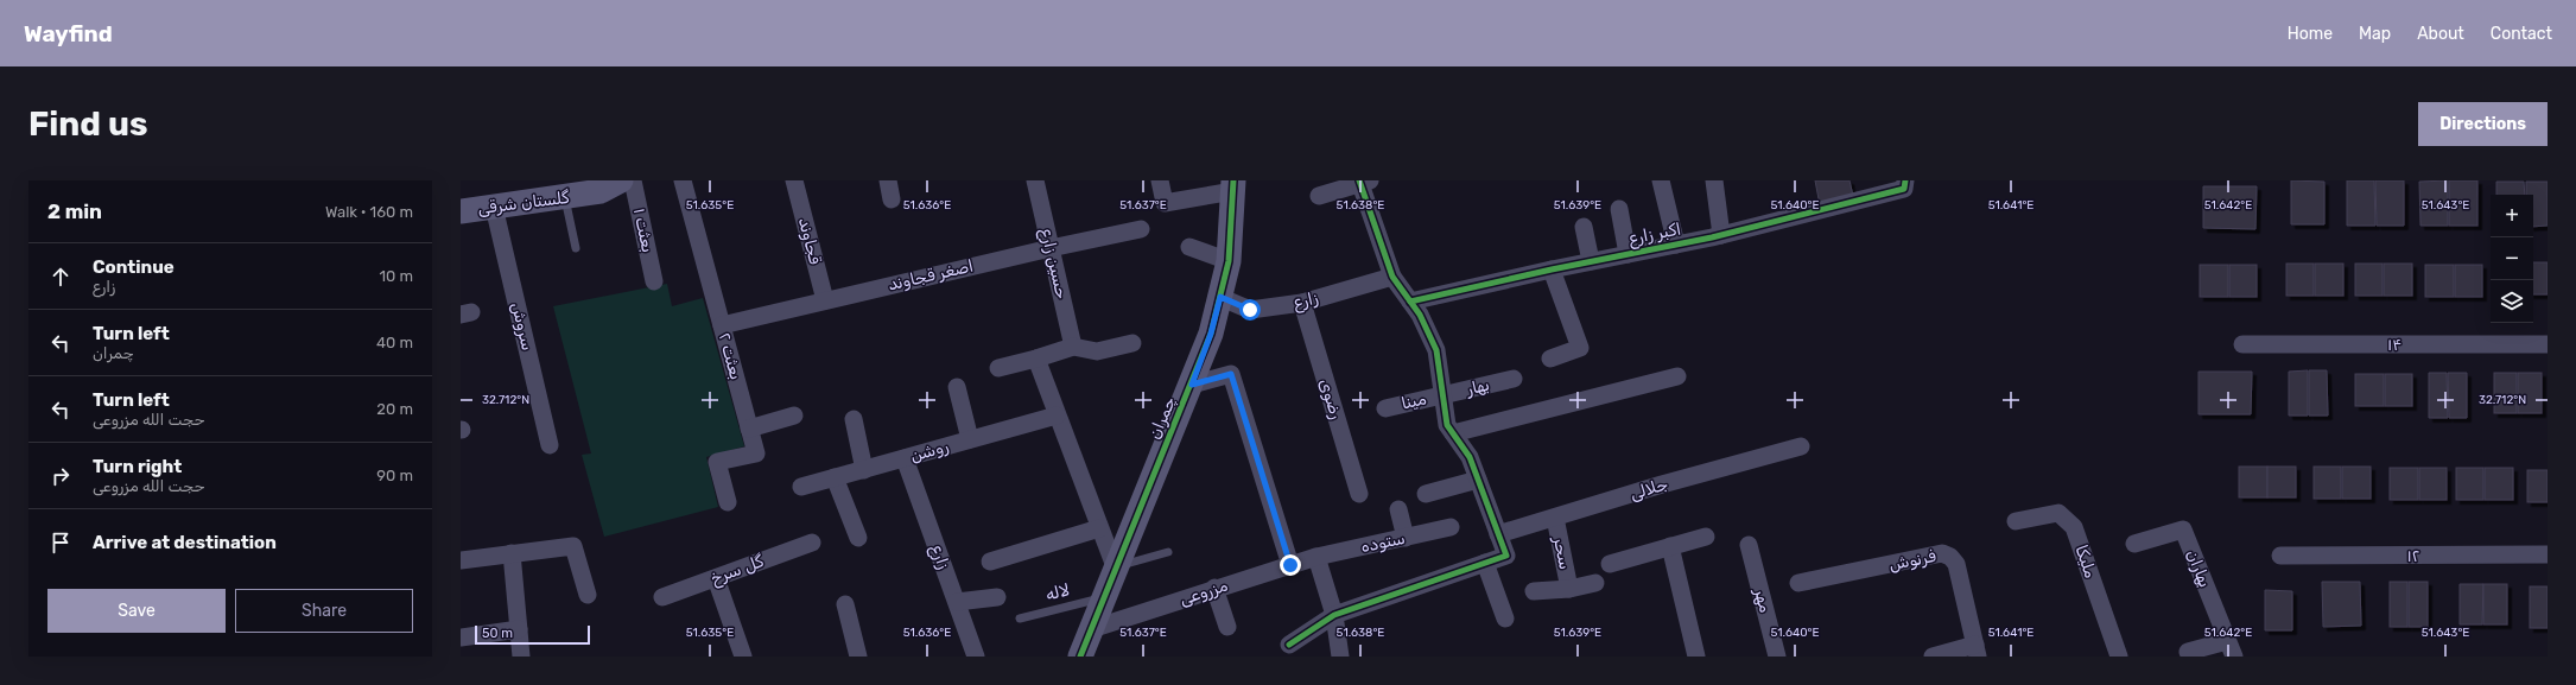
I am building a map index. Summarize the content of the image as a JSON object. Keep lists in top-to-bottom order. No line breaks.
{"streets":{"street":["گلستان شرقی","بعثت ۱","اکبر زارع","قجاوند","حسین زارع","اصغر قجاوند","زارع","سروش","۱۴","بعثت ۲","بهار","رضوی","مینا","چمران","روشن","جلالی","ستوده","سحر","۱۲","فرنوش","ملیکا","بهاران","گل سرخ","مزروعی","مهر"],"lane":["لاله"]},"crossings":[["گلستان شرقی","بعثت ۱"],["گلستان شرقی","سروش"],["قجاوند","اصغر قجاوند"],["حسین زارع","اصغر قجاوند"],["اصغر قجاوند","بعثت ۲"],["زارع","رضوی"],["زارع","چمران"],["زارع","روشن"],["بهار","مینا"],["چمران","لاله"],["چمران","مزروعی"],["جلالی","سحر"],["ستوده","مزروعی"]],"scale_bar":"50 m","page":{"header":"Wayfind","nav":["Home","Map","About","Contact"],"buttons":["Directions",["Save","Share"]],"title":"Find us","heading":["2 min","Walk · 160 m"],"map_buttons":["+","−"],"list":[["Continue","زارع","10 m"],["Turn left","چمران","40 m"],["Turn left","حجت الله مزروعی","20 m"],["Turn right","حجت الله مزروعی","90 m"],"Arrive at destination"],"scale":"50 m"},"coordinates":["51.635°E","51.636°E","51.637°E","51.638°E","51.639°E","51.640°E","51.641°E","51.642°E","51.643°E","32.712°N"]}
